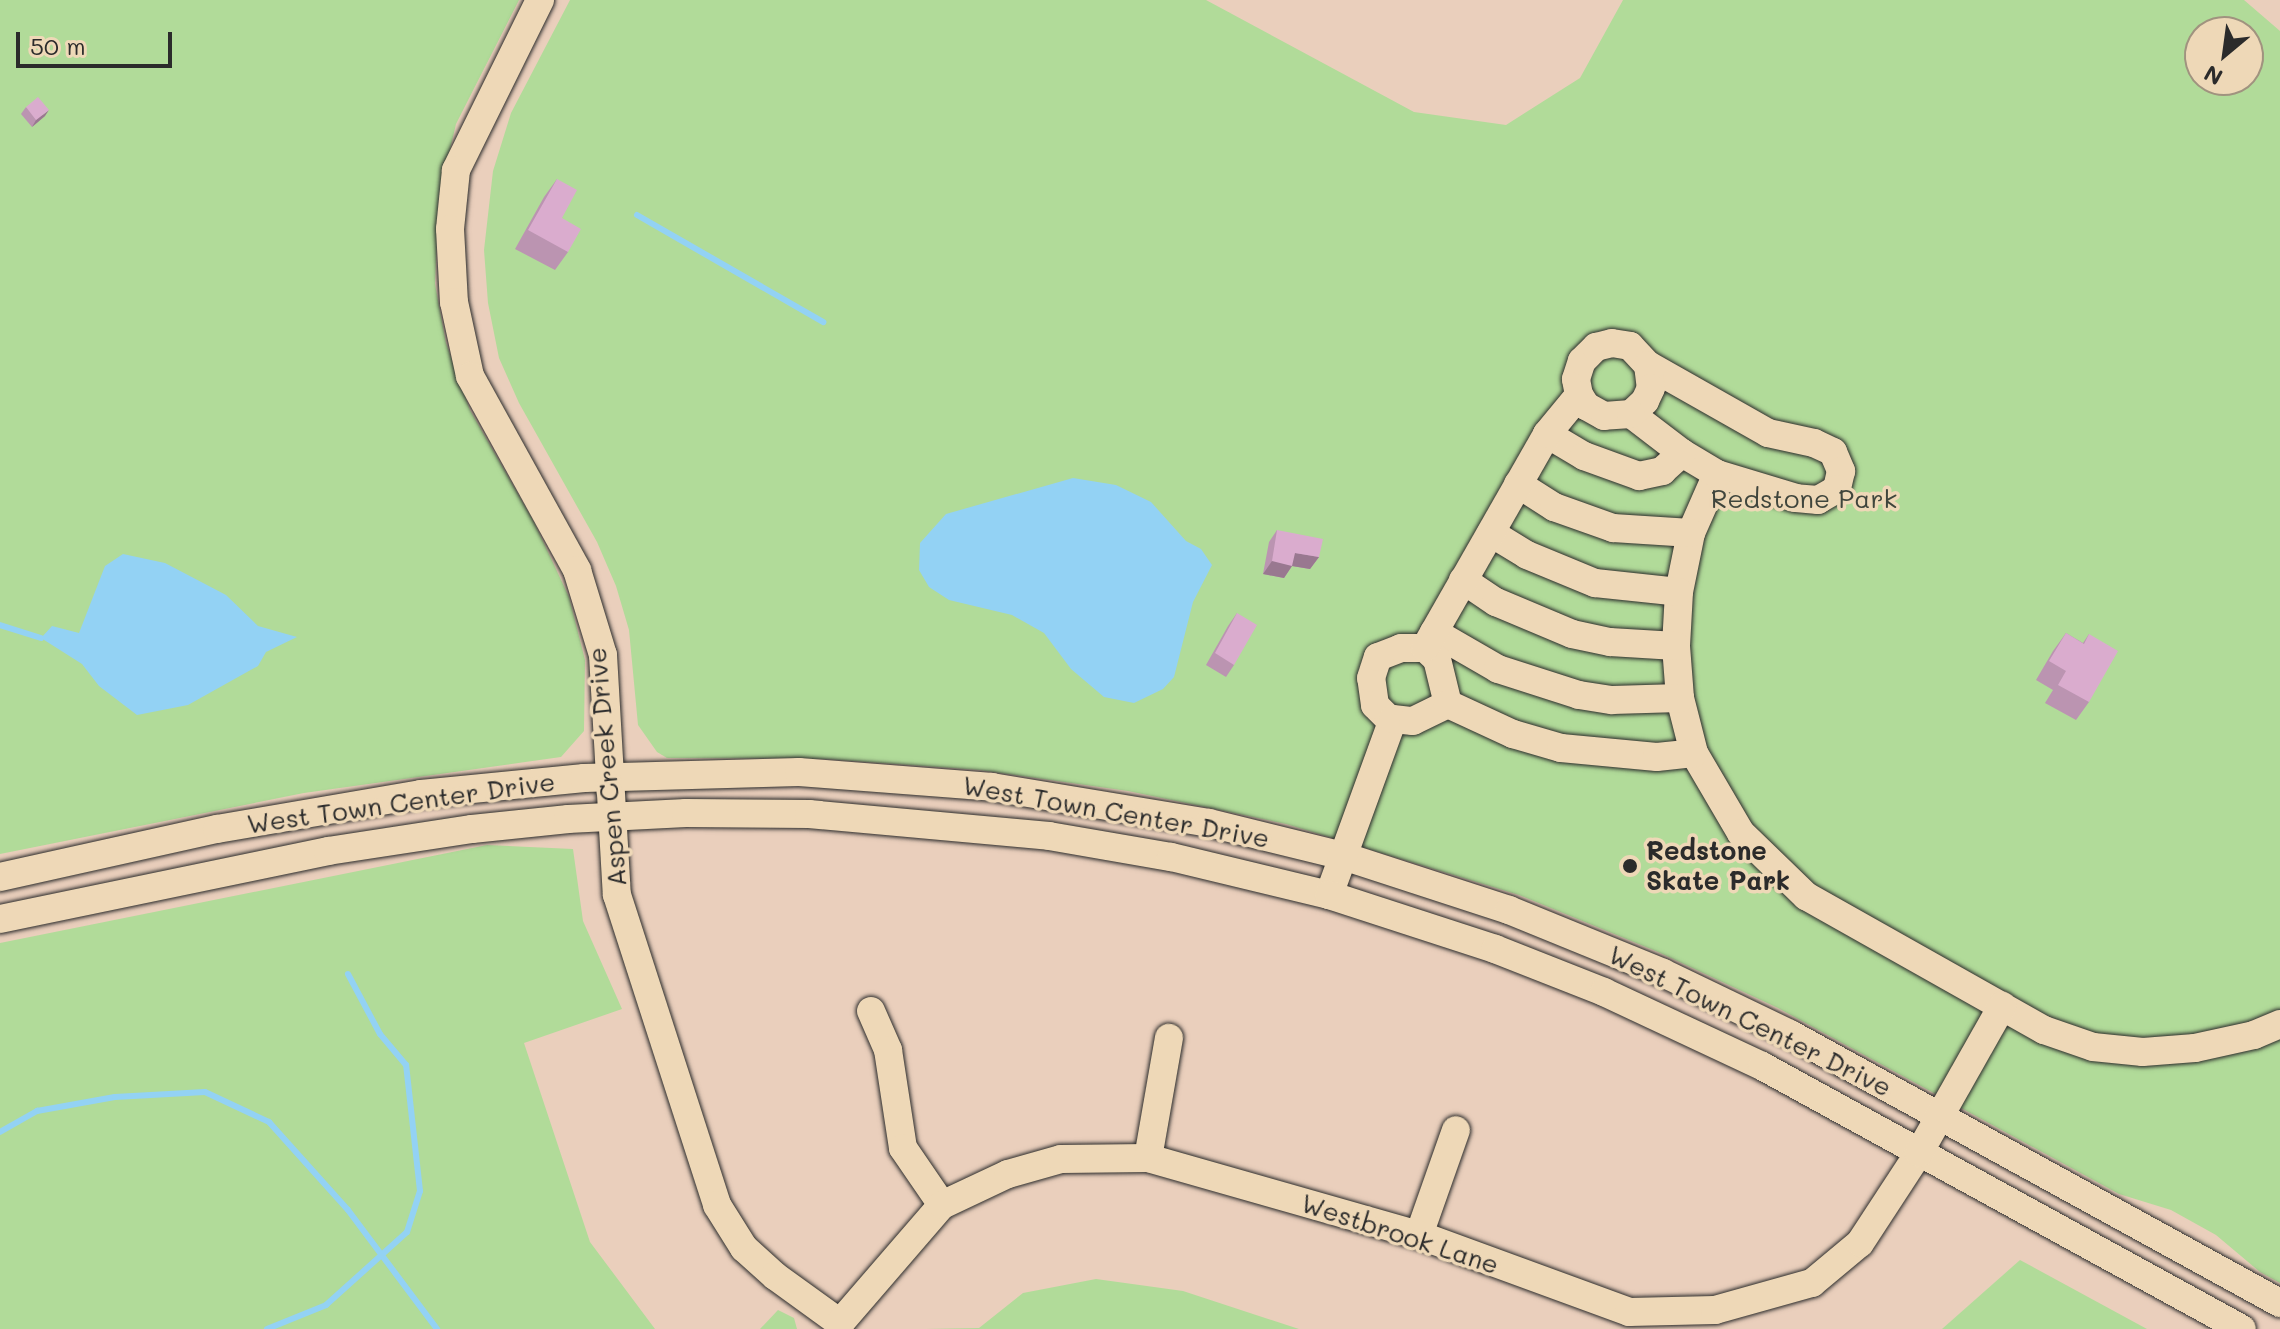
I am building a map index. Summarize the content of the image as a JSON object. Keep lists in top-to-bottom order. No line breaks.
{"streets":{"street":["Aspen Creek Drive","West Town Center Drive","Westbrook Lane"]},"crossings":[["Aspen Creek Drive","West Town Center Drive"],["Aspen Creek Drive","Westbrook Lane"],["West Town Center Drive","Westbrook Lane"]],"parks":["Redstone Park"],"places":["Redstone Skate Park"],"scale_bar":"50 m","north":"bottom left"}
